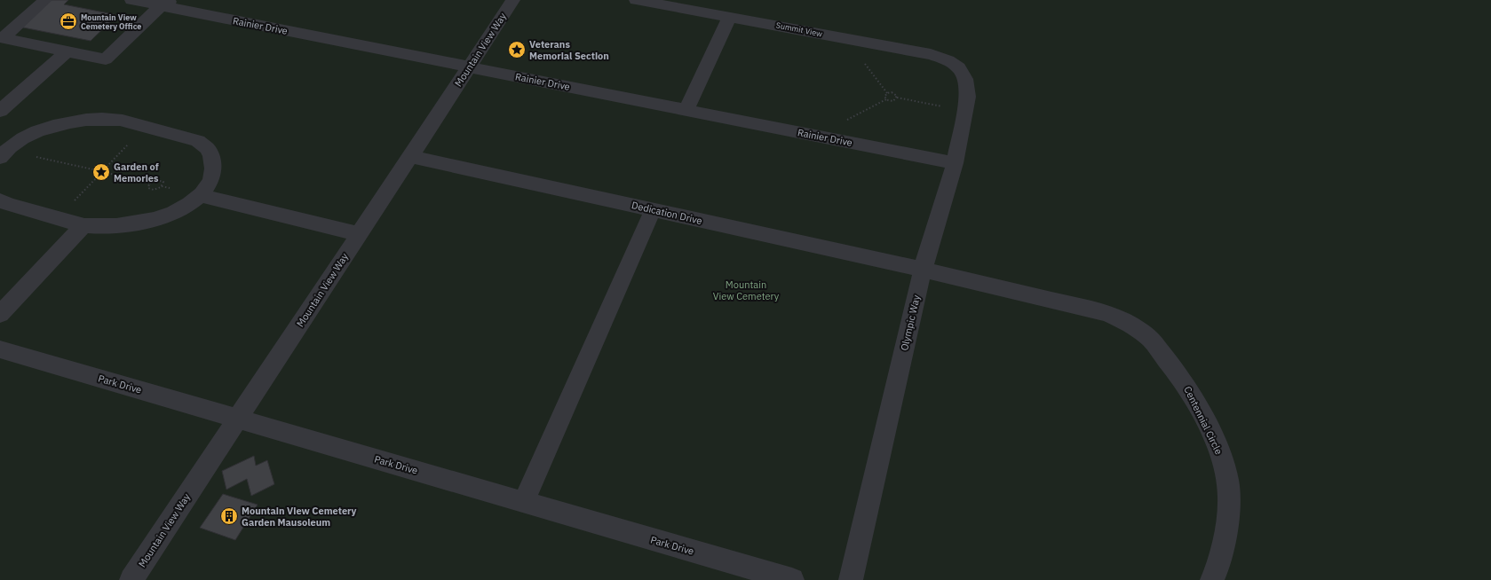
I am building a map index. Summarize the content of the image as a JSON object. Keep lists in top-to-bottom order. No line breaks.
{"streets":{"lane":["Rainier Drive","Summit View","Mountain View Way","Dedication Drive","Olympic Way","Park Drive","Centennial Circle"]},"crossings":[["Rainier Drive","Mountain View Way"],["Rainier Drive","Olympic Way"],["Summit View","Olympic Way"],["Mountain View Way","Dedication Drive"],["Mountain View Way","Park Drive"],["Dedication Drive","Olympic Way"],["Dedication Drive","Centennial Circle"],["Olympic Way","Centennial Circle"]],"parks":["Mountain View Cemetery"],"places":{"office":["Mountain View Cemetery Office"],"place":["Veterans Memorial Section","Garden of Memories"],"building":["Mountain View Cemetery Garden Mausoleum"]}}
